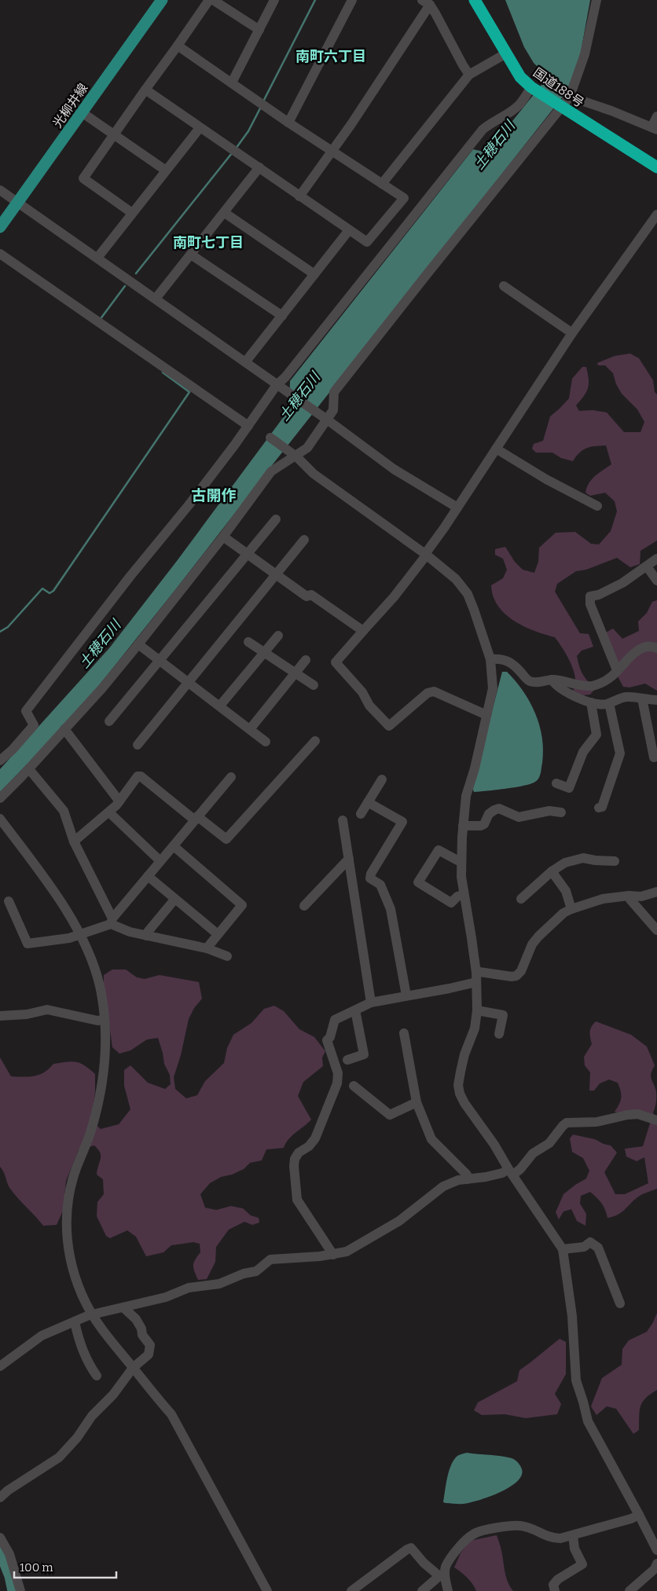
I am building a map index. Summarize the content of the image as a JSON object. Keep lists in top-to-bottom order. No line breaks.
{"streets":{"highway":["国道188号"],"main road":["光柳井線"]},"districts":["南町六丁目","南町七丁目","古開作"],"water":["土穂石川"],"scale_bar":"100 m"}
